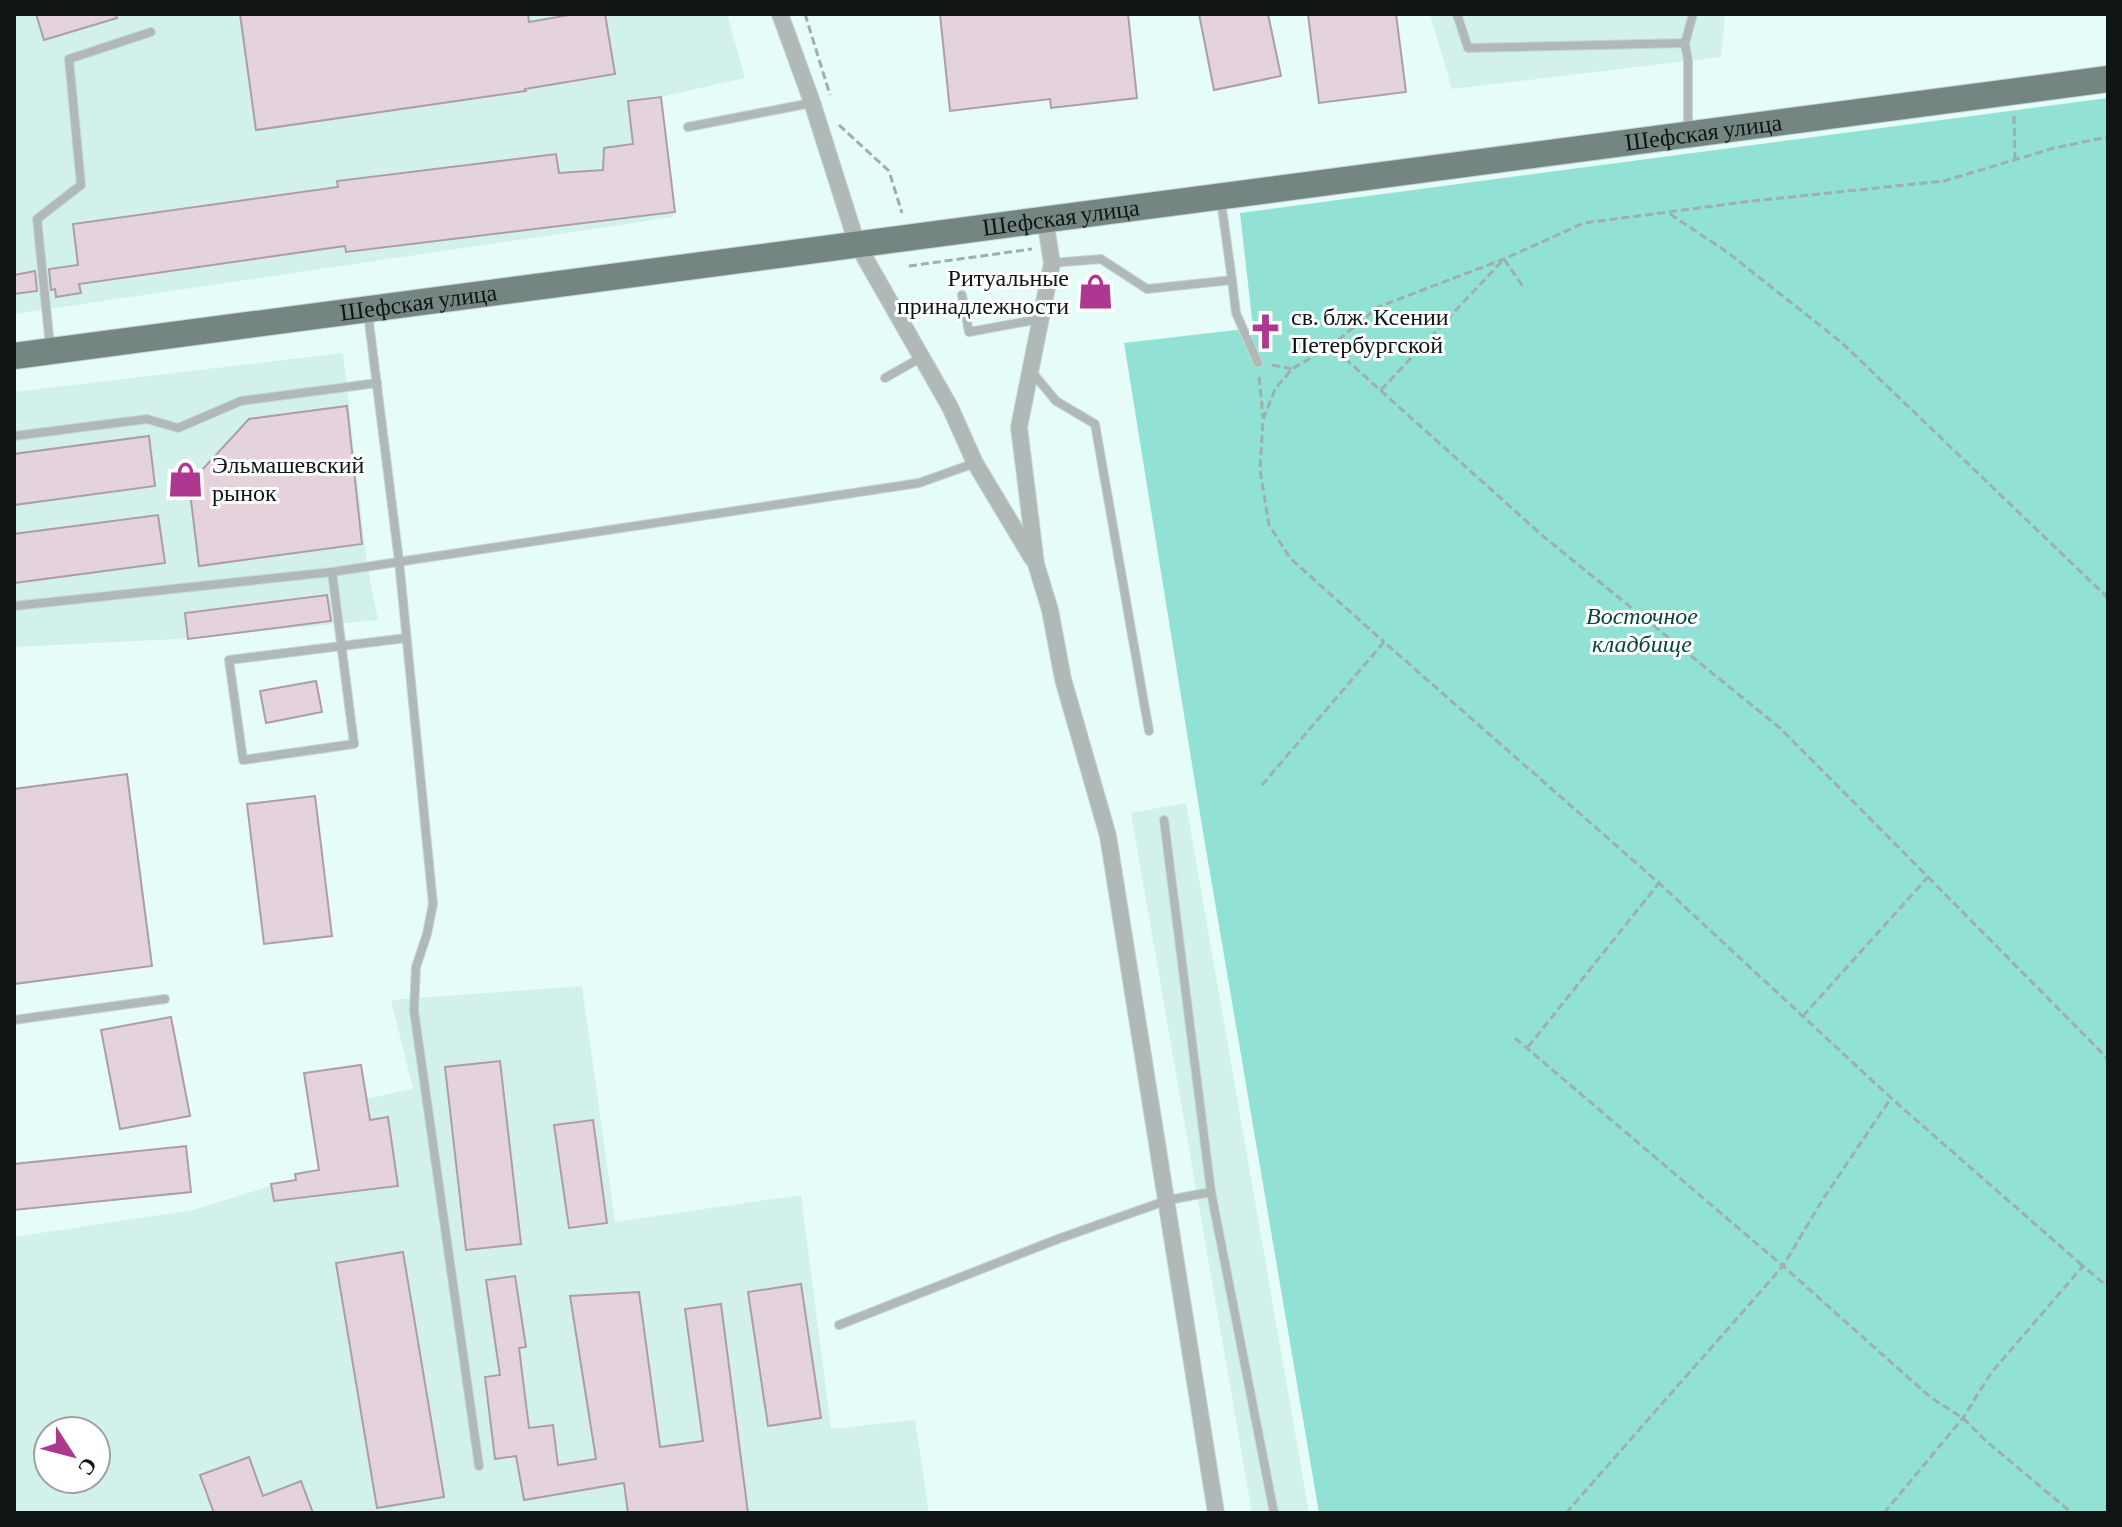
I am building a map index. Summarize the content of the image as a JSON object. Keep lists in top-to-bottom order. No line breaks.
{"streets":{"main road":["Шефская улица"]},"parks":["Восточное кладбище"],"places":{"shop":["Ритуальные принадлежности","Эльмашевский рынок"],"church":["св. блж. Ксении Петербургской"]},"north":"bottom right"}
